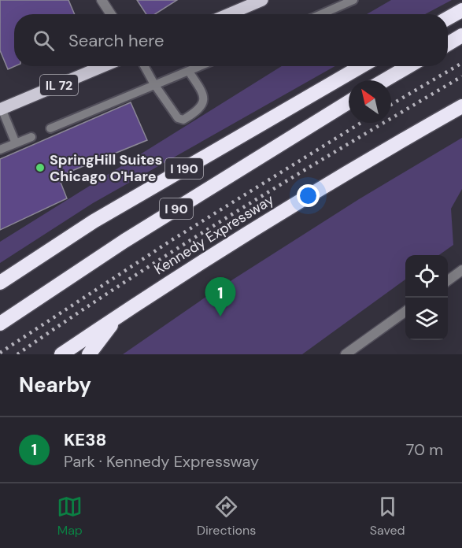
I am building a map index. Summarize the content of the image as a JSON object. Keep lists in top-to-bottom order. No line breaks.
{"streets":{"highway":["I 190","I 90","Kennedy Expressway"],"main road":["IL 72"]},"places":["SpringHill Suites Chicago O'Hare"],"north":"top left","page":{"search":"Search here","pins":"1","heading":"Nearby","list":[{"mark":"1","name":"KE38","note":"Park · Kennedy Expressway","value":"70 m"}],"nav":["Map","Directions","Saved"]}}
